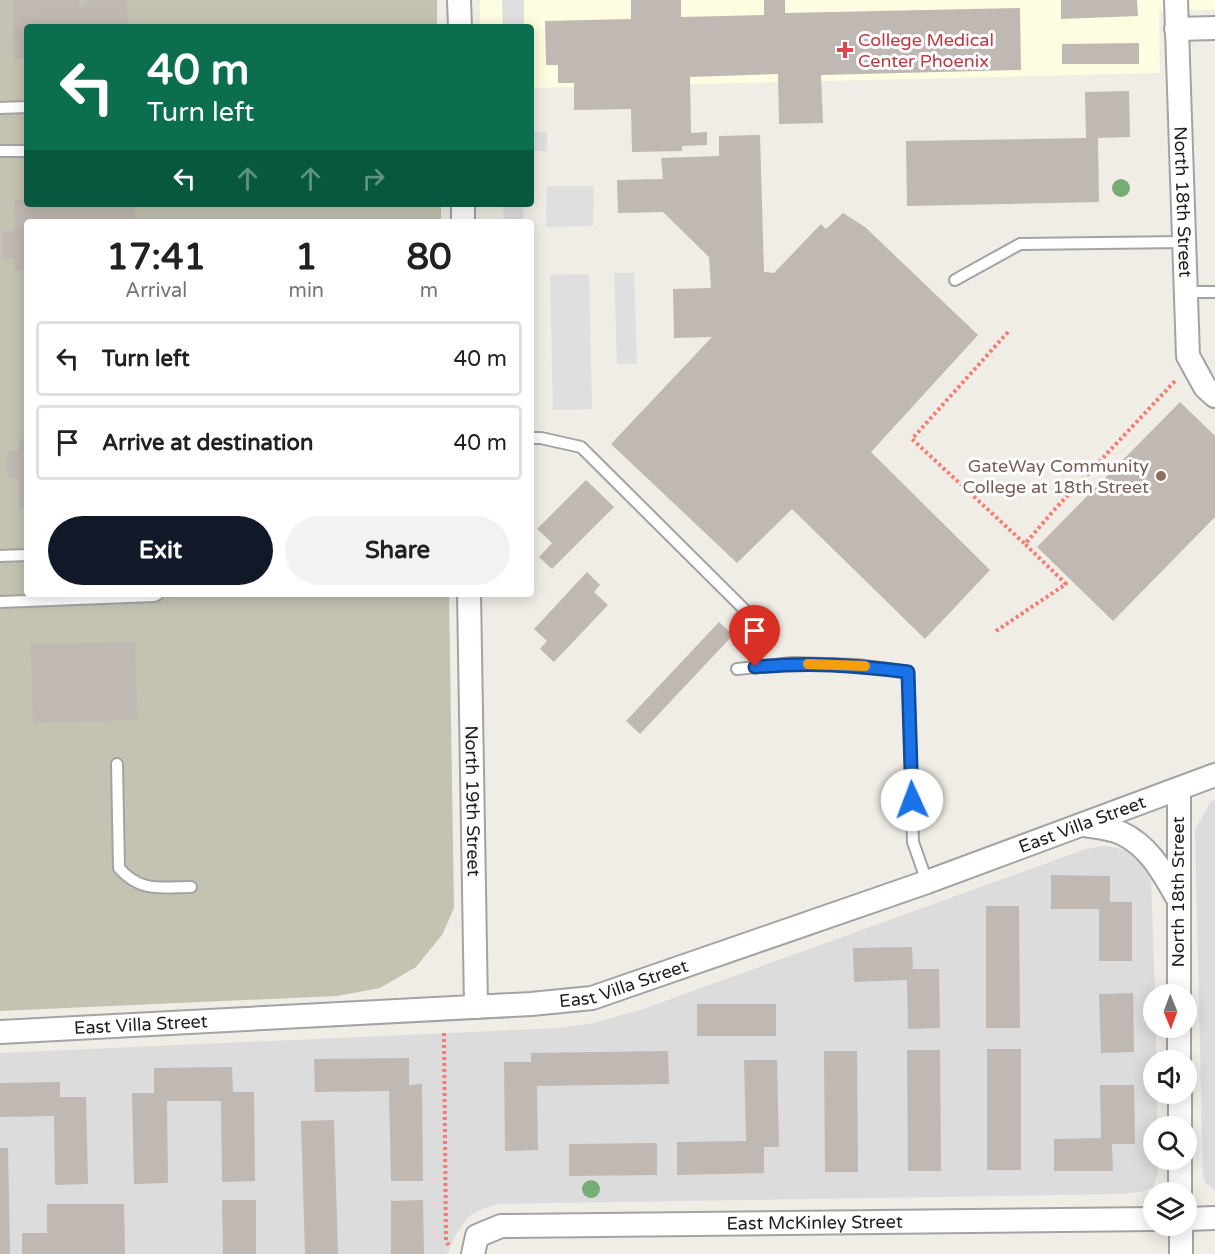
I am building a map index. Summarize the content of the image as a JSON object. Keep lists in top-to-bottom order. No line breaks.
{"streets":{"street":["North 18th Street","North 19th Street","East Villa Street","East McKinley Street"]},"crossings":[["North 18th Street","East Villa Street"],["North 19th Street","East Villa Street"]],"places":{"health":["College Medical Center Phoenix"],"other":["GateWay Community College at 18th Street"]},"north":"bottom","page":{"turn":["40 m","Turn left"],"eta":["17:41","Arrival","1","min","80","m"],"list":[{"name":"Turn left","value":"40 m"},{"name":"Arrive at destination","value":"40 m"}],"buttons":["Exit","Share"]}}
